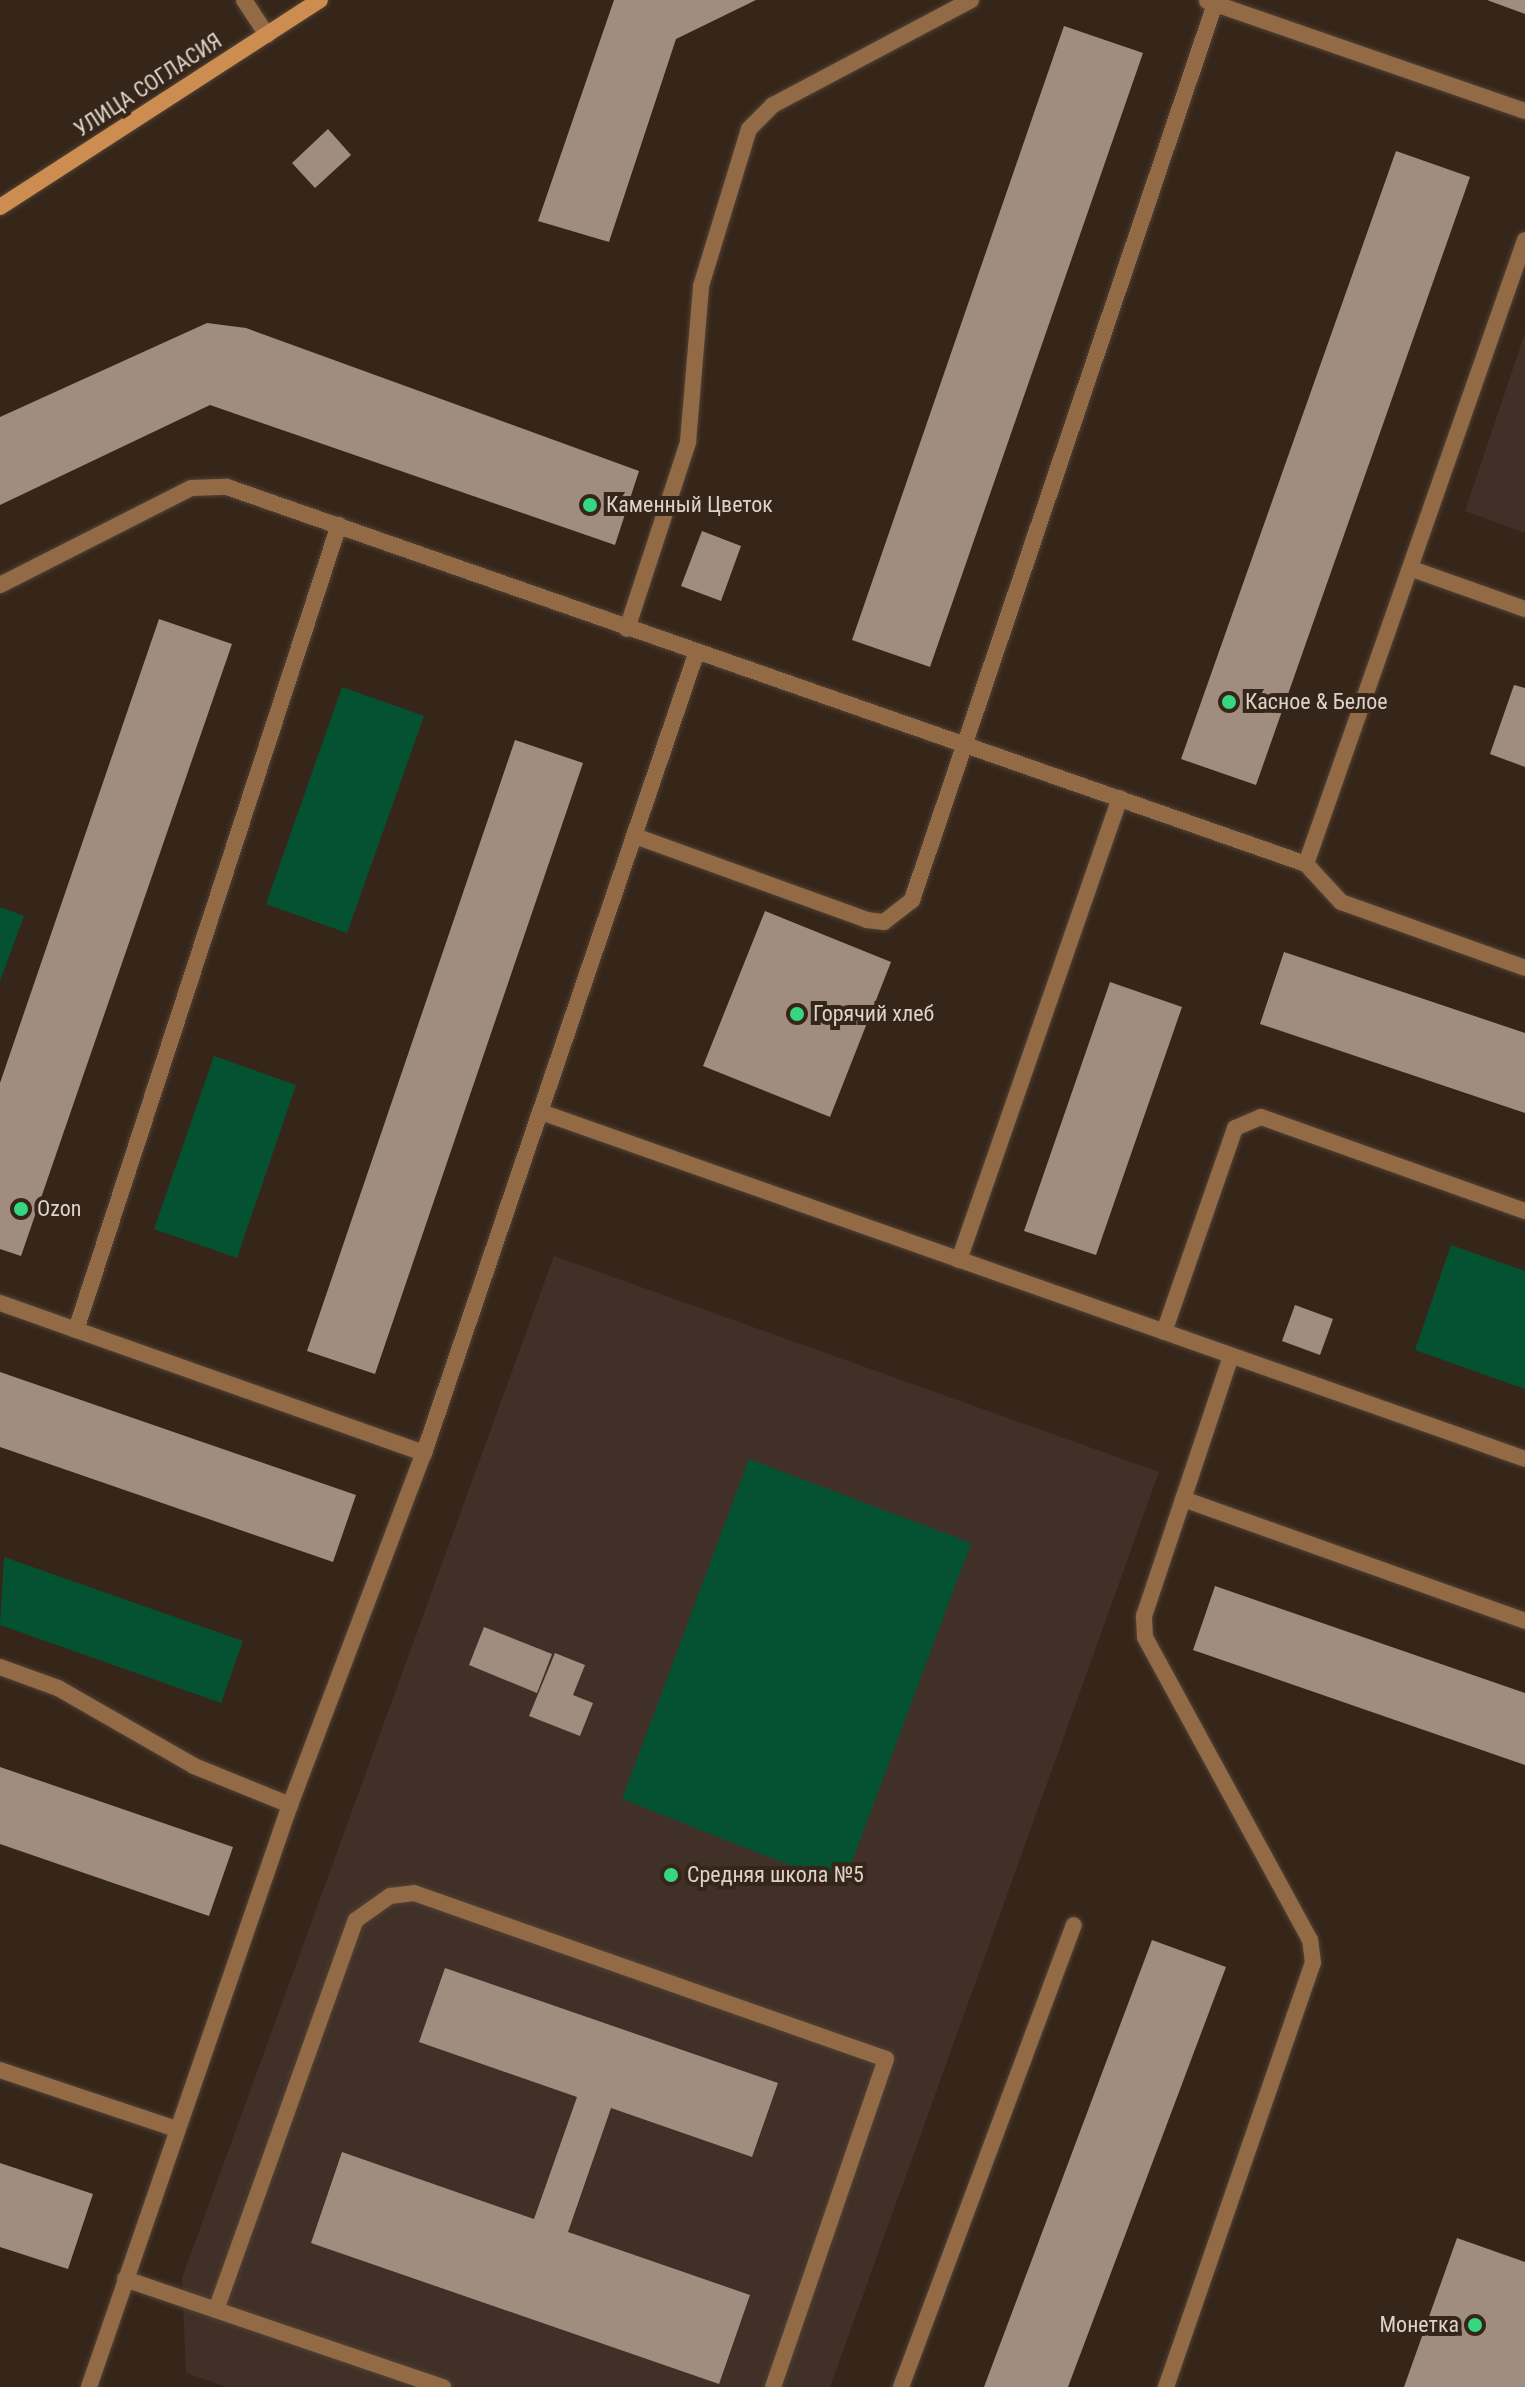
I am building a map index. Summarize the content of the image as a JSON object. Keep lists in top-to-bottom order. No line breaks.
{"streets":{"street":["УЛИЦА СОГЛАСИЯ"]},"places":["Каменный Цветок","Касное & Белое","Горячий хлеб","Ozon","Средняя школа №5","Монетка"]}
